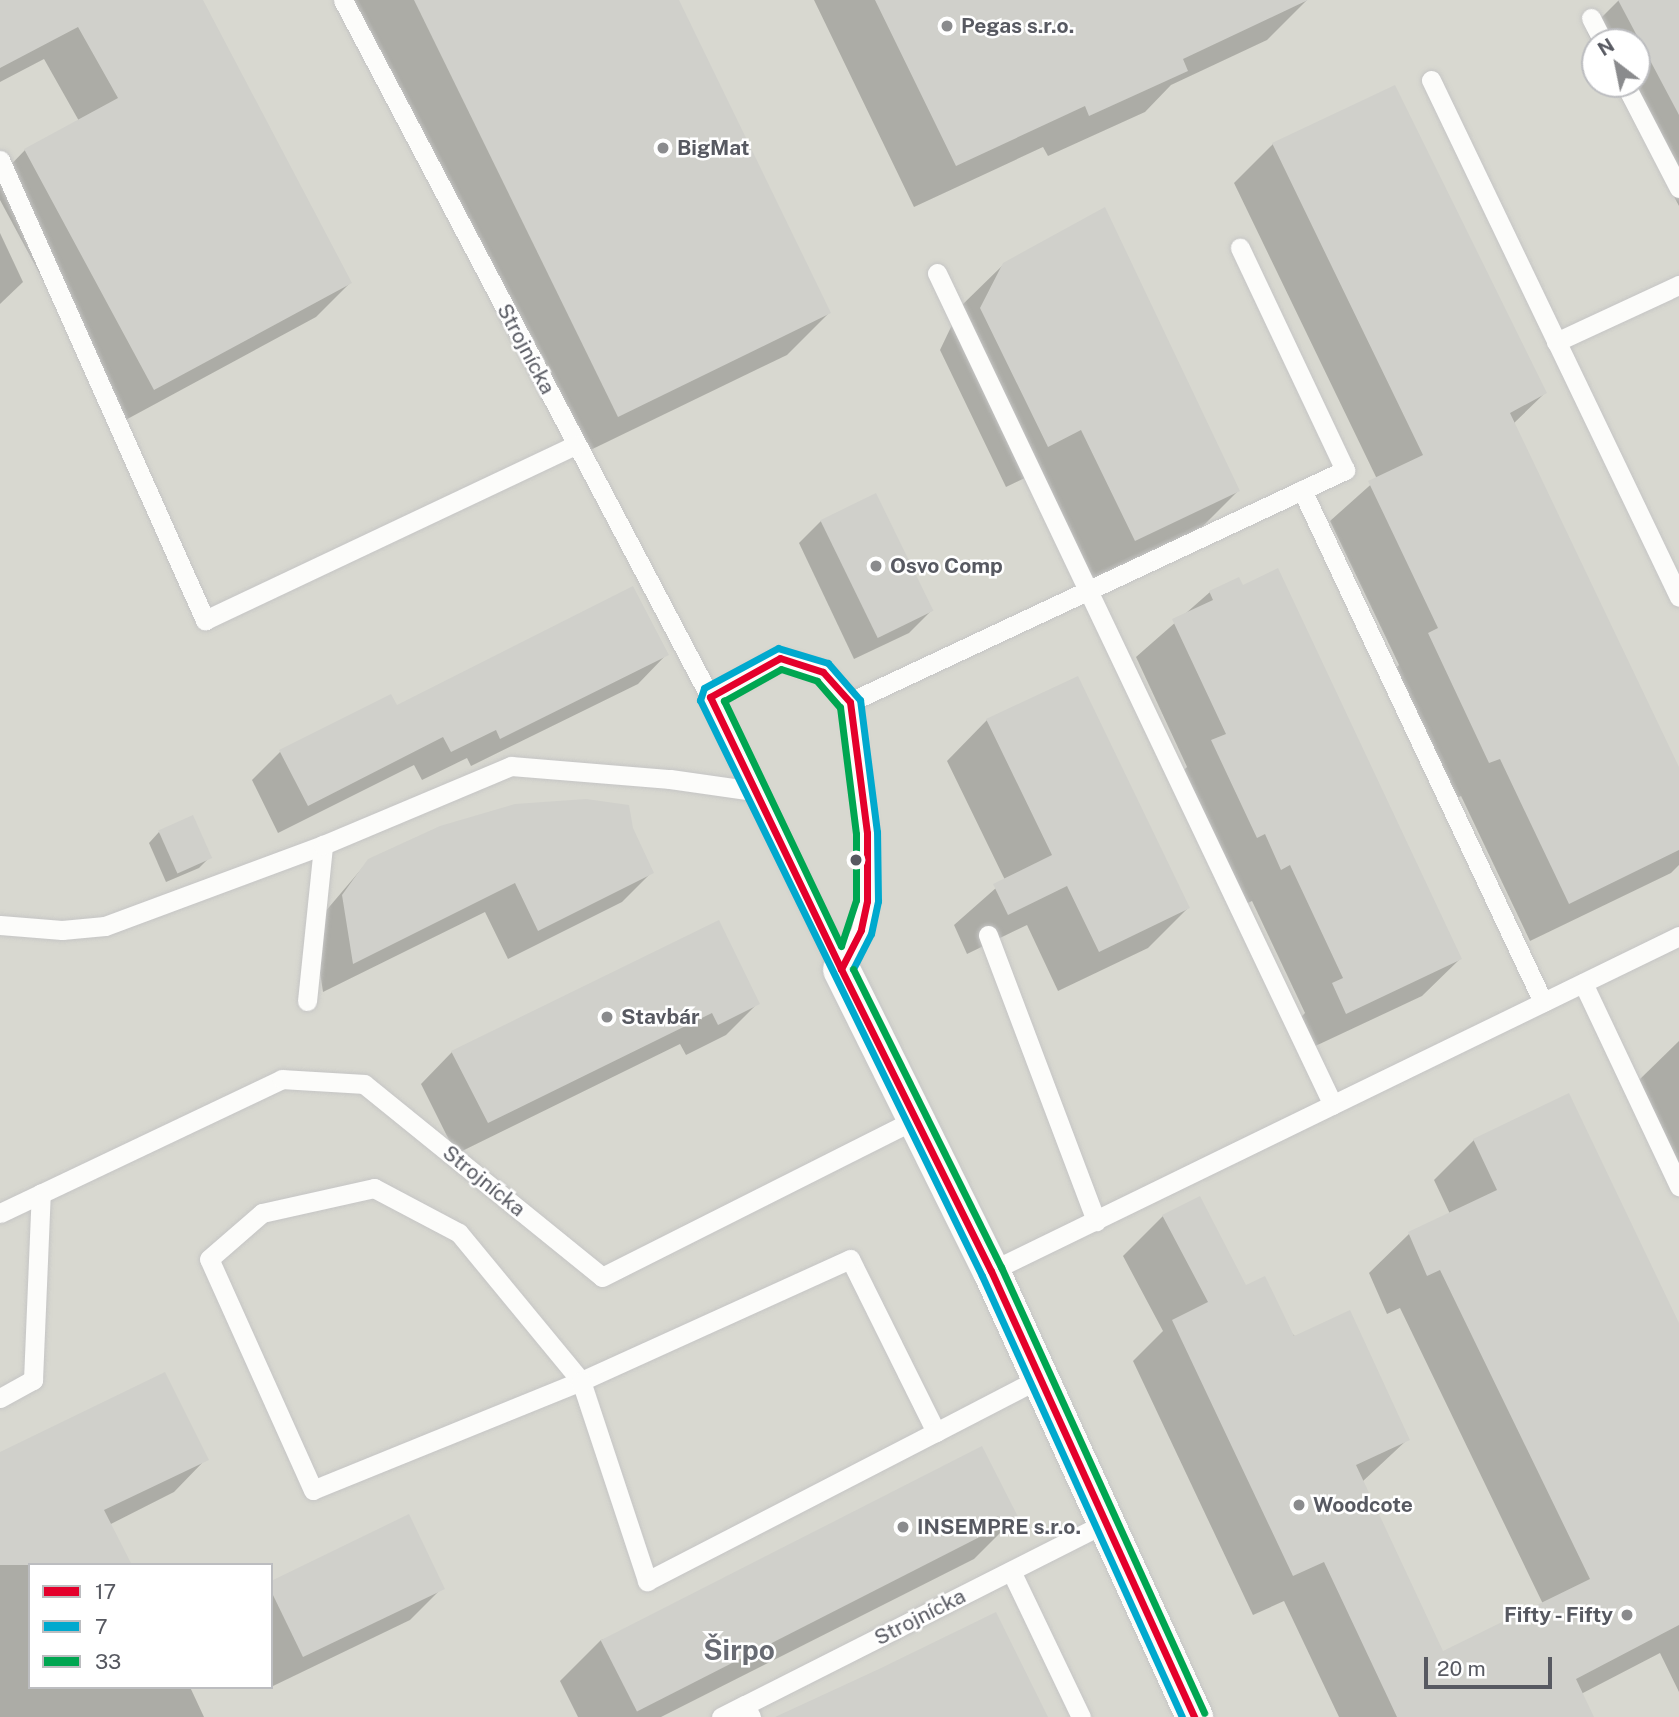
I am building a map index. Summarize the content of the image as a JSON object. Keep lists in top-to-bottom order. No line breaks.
{"streets":{"street":["Strojnícka"]},"districts":["Širpo"],"places":["Pegas s.r.o.","BigMat","Osvo Comp","Stavbár","Woodcote","INSEMPRE s.r.o.","Fifty - Fifty"],"lines":["transit line 7","transit line 17","transit line 33"],"legend":["17","7","33"],"scale_bar":"20 m","north":"top left"}
